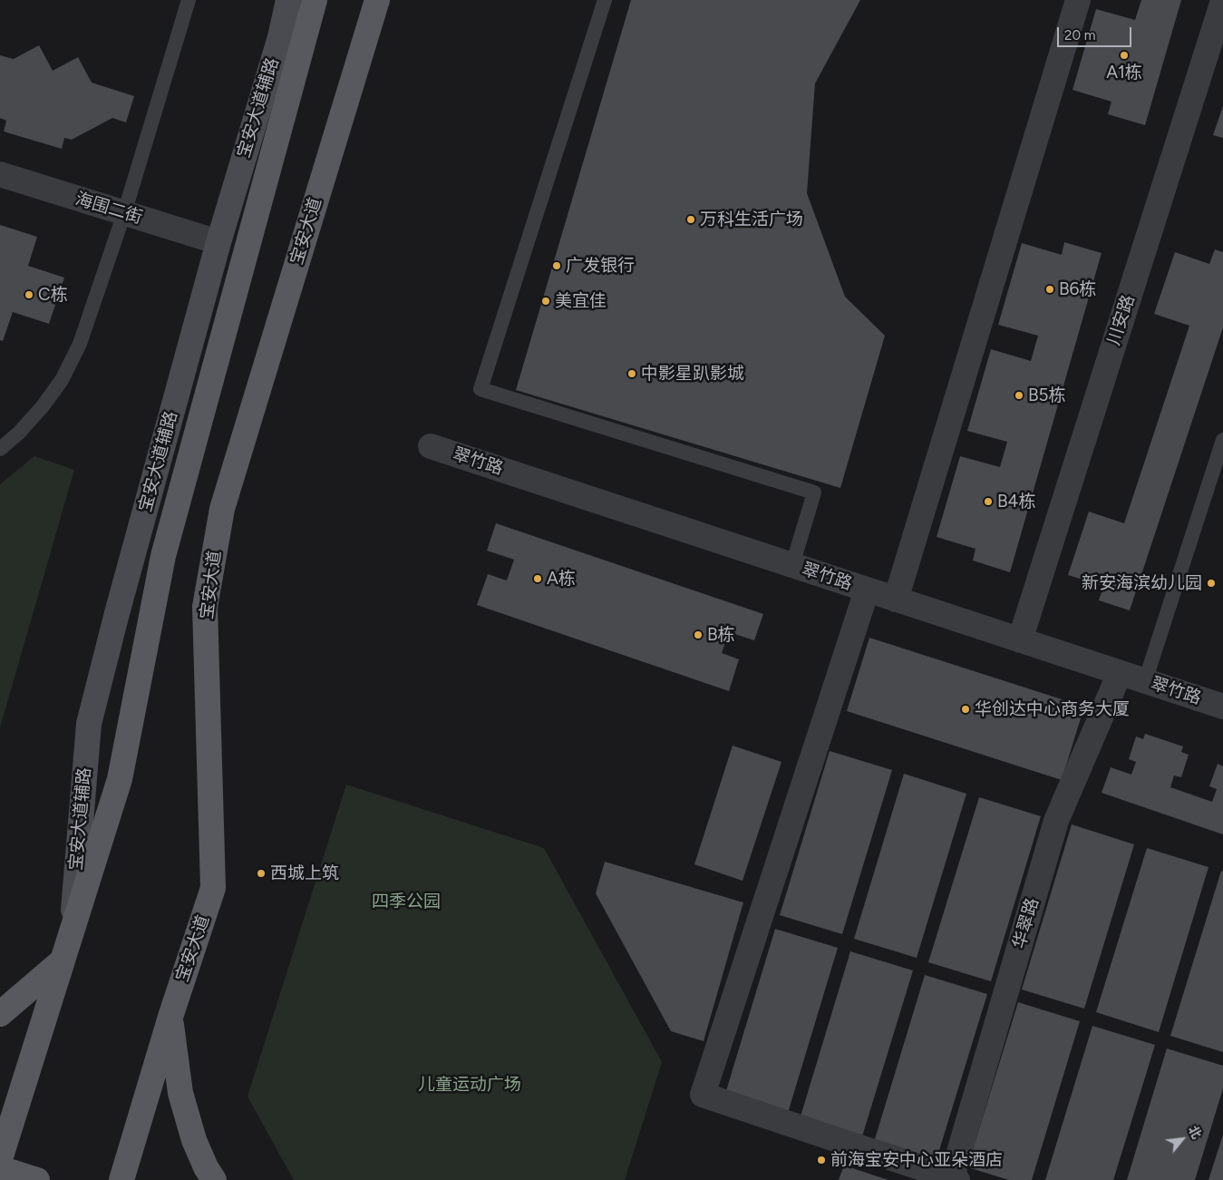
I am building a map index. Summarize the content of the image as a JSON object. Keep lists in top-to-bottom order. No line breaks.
{"streets":{"main road":["宝安大道辅路","宝安大道"],"street":["海围二街","川安路","翠竹路","华翠路"]},"crossings":[["宝安大道辅路","海围二街"],["川安路","翠竹路"],["翠竹路","华翠路"]],"parks":["四季公园","儿童运动广场"],"places":["A1栋","万科生活广场","广发银行","B6栋","C栋","美宜佳","中影星趴影城","B5栋","B4栋","A栋","新安海滨幼儿园","B栋","华创达中心商务大厦","西城上筑","前海宝安中心亚朵酒店"],"scale_bar":"20 m","north":"top right"}
